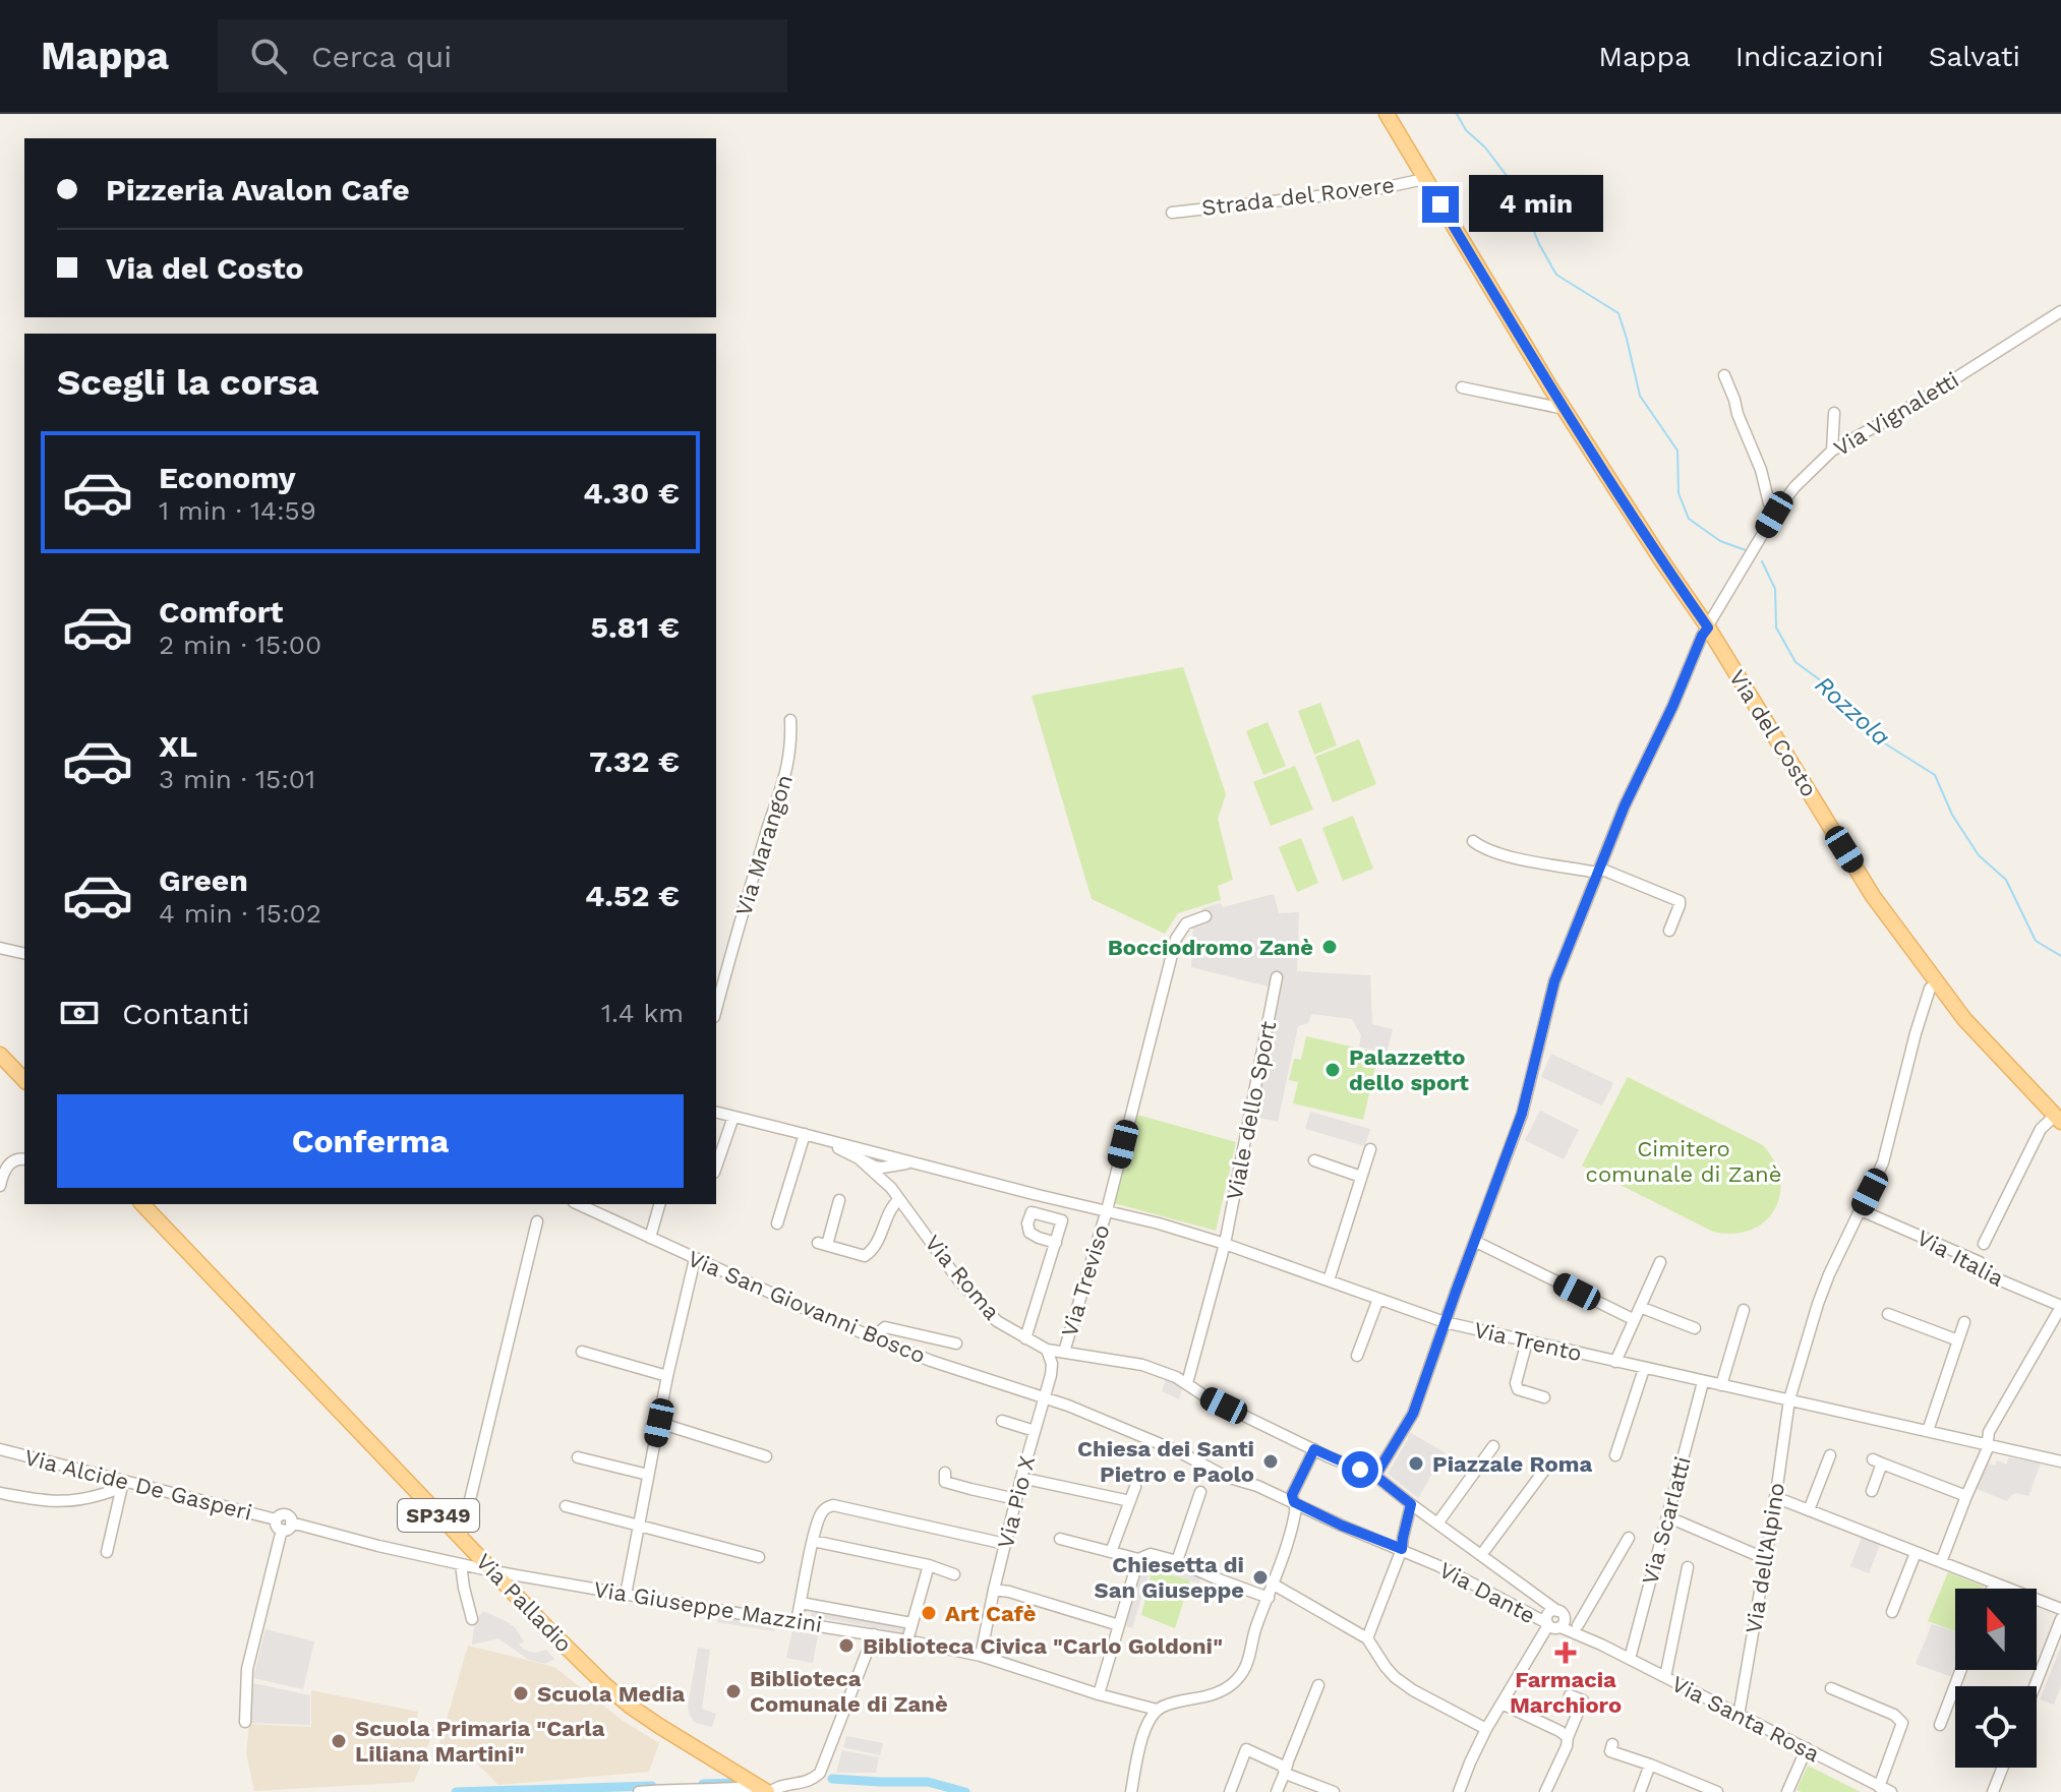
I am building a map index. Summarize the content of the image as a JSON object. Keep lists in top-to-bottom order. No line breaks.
{"streets":{"main road":["Via del Costo","SP349","Via Palladio"],"street":["Strada del Rovere","Via Vignaletti","Via Marangon","Viale dello Sport","Via Italia","Via Roma","Via Treviso","Via San Giovanni Bosco","Via Trento","Via Alcide De Gasperi","Via Pio X","Via Scarlatti","Via dell'Alpino","Via Dante","Via Giuseppe Mazzini","Via Santa Rosa"]},"crossings":[["Strada del Rovere","Via del Costo"],["Via Vignaletti","Via del Costo"],["Via Vignaletti","Via Roma"],["Via Vignaletti","Via Trento"],["Via del Costo","Via dell'Alpino"],["Viale dello Sport","Via Roma"],["Viale dello Sport","Via Trento"],["Via Italia","Via dell'Alpino"],["Via Roma","Via Treviso"],["Via Roma","Via Trento"],["Via Roma","Via Pio X"],["Via Roma","Via Santa Rosa"],["Via Treviso","Via Trento"],["Via San Giovanni Bosco","Via Pio X"],["Via San Giovanni Bosco","Via Dante"],["Via Trento","Via Scarlatti"],["Via Trento","Via dell'Alpino"],["Via Alcide De Gasperi","Via Palladio"],["Via Alcide De Gasperi","Via Giuseppe Mazzini"],["Via Pio X","Via Giuseppe Mazzini"],["Via Scarlatti","Via Santa Rosa"],["Via dell'Alpino","Via Santa Rosa"],["Via Dante","Via Santa Rosa"],["Via Palladio","Via Giuseppe Mazzini"]],"water":["Rozzola"],"parks":["Cimitero comunale di Zanè"],"places":{"other":["Bocciodromo Zanè","Palazzetto dello sport","Chiesa dei Santi Pietro e Paolo","Piazzale Roma","Chiesetta di San Giuseppe","Art Cafè","Biblioteca Civica \"Carlo Goldoni\"","Biblioteca Comunale di Zanè","Scuola Media","Scuola Primaria \"Carla Liliana Martini\""],"health":["Farmacia Marchioro"]},"north":"top","page":{"header":"Mappa","search":"Cerca qui","nav":["Mappa","Indicazioni","Salvati"],"banner":["Pizzeria Avalon Cafe","Via del Costo"],"bubble":"4 min","heading":"Scegli la corsa","list":[{"name":"Economy","note":"1 min · 14:59","value":"4.30 €"},{"name":"Comfort","note":"2 min · 15:00","value":"5.81 €"},{"name":"XL","note":"3 min · 15:01","value":"7.32 €"},{"name":"Green","note":"4 min · 15:02","value":"4.52 €"}],"pay":["Contanti","1.4 km"],"buttons":"Conferma"}}
